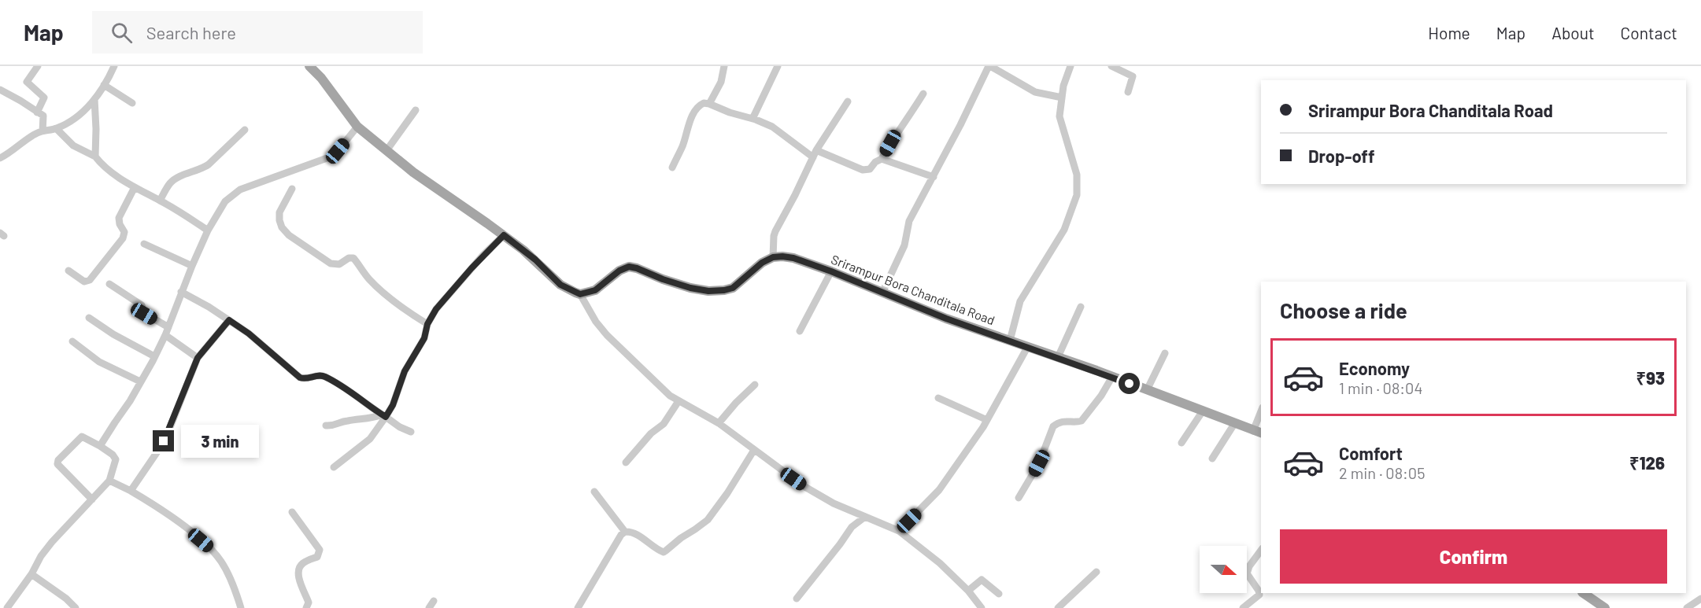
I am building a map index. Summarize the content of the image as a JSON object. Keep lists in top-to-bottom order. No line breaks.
{"streets":{"main road":["Srirampur Bora Chanditala Road"]},"north":"right","page":{"header":"Map","search":"Search here","nav":["Home","Map","About","Contact"],"banner":["Srirampur Bora Chanditala Road","Drop-off"],"heading":"Choose a ride","list":[{"name":"Economy","note":"1 min · 08:04","value":"₹93"},{"name":"Comfort","note":"2 min · 08:05","value":"₹126"}],"bubble":"3 min","buttons":"Confirm"}}
